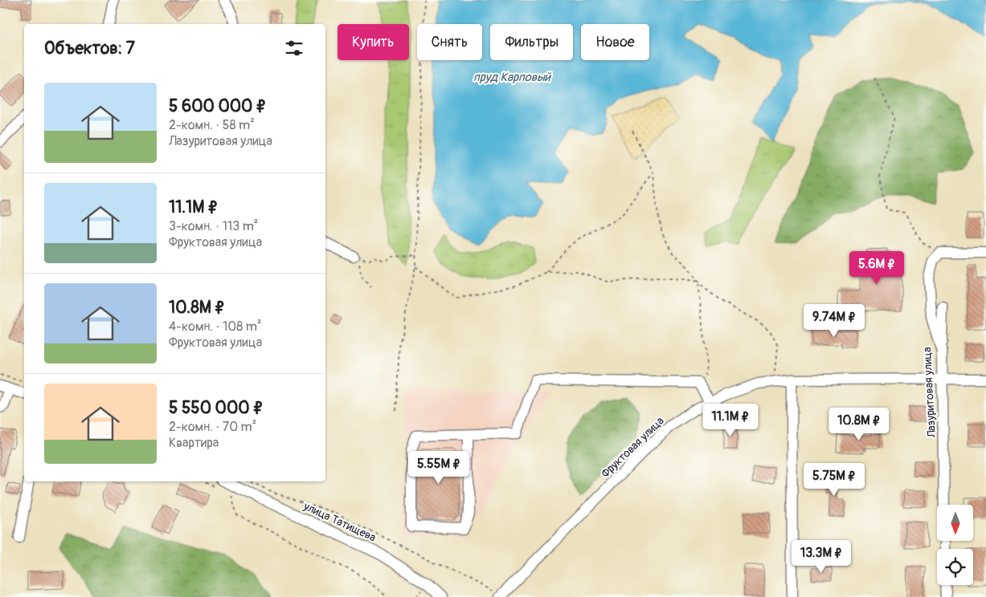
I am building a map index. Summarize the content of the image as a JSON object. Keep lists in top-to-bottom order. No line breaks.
{"streets":{"street":["Лазуритовая улица","Фруктовая улица","улица Татищева"]},"crossings":[["Лазуритовая улица","Фруктовая улица"]],"water":["пруд Карповый"],"north":"bottom","page":{"chip":["Купить","Снять","Фильтры","Новое"],"heading":"Объектов: 7","list":[{"name":"5 600 000 ₽","note":"2-комн. · 58 m² · Лазуритовая улица"},{"name":"11.1M ₽","note":"3-комн. · 113 m² · Фруктовая улица"},{"name":"10.8M ₽","note":"4-комн. · 108 m² · Фруктовая улица"},{"name":"5 550 000 ₽","note":"2-комн. · 70 m² · Квартира"}],"price":["5.6M ₽","9.74M ₽","11.1M ₽","10.8M ₽","5.55M ₽","5.75M ₽","13.3M ₽"]}}
